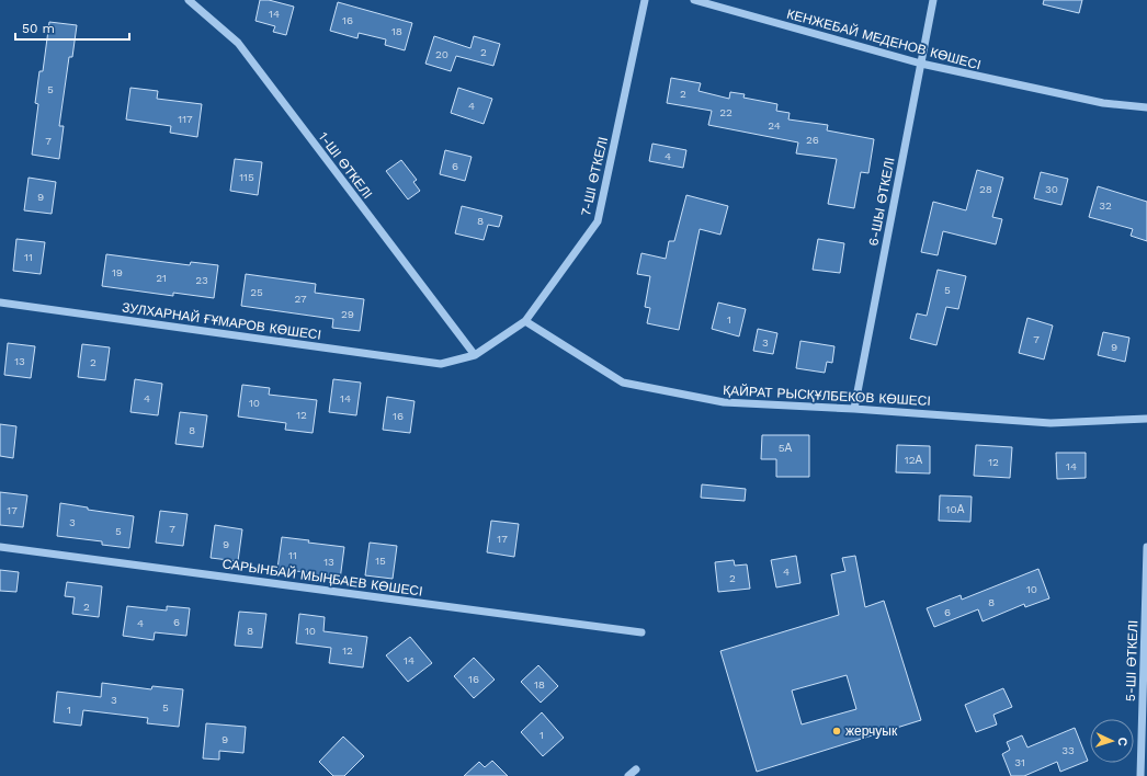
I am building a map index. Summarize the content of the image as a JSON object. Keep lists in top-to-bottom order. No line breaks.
{"streets":{"street":["КЕНЖЕБАЙ МЕДЕНОВ КӨШЕСІ","1-ШІ ӨТКЕЛІ","7-ШІ ӨТКЕЛІ","6-ШЫ ӨТКЕЛІ","ЗУЛХАРНАЙ ҒҰМАРОВ КӨШЕСІ","ҚАЙРАТ РЫСҚҰЛБЕКОВ КӨШЕСІ","САРЫНБАЙ МЫҢБАЕВ КӨШЕСІ","5-ШІ ӨТКЕЛІ"]},"crossings":[["КЕНЖЕБАЙ МЕДЕНОВ КӨШЕСІ","6-ШЫ ӨТКЕЛІ"],["1-ШІ ӨТКЕЛІ","7-ШІ ӨТКЕЛІ"],["7-ШІ ӨТКЕЛІ","ЗУЛХАРНАЙ ҒҰМАРОВ КӨШЕСІ"],["7-ШІ ӨТКЕЛІ","ҚАЙРАТ РЫСҚҰЛБЕКОВ КӨШЕСІ"],["6-ШЫ ӨТКЕЛІ","ҚАЙРАТ РЫСҚҰЛБЕКОВ КӨШЕСІ"]],"places":["жерчуык"],"house_numbers":["14","16","18","2","20","5","2","4","22","117","24","26","7","4","6","115","28","30","9","32","8","11","19","21","23","5","25","27","29","1","7","3","9","13","2","4","14","10","12","16","8","5А","12А","12","14","10А","17","3","7","5","17","9","11","15","13","4","2","10","8","2","6","6","4","8","10","12","14","16","18","3","5","1","1","9","33","31"],"scale_bar":"50 m","north":"right"}
